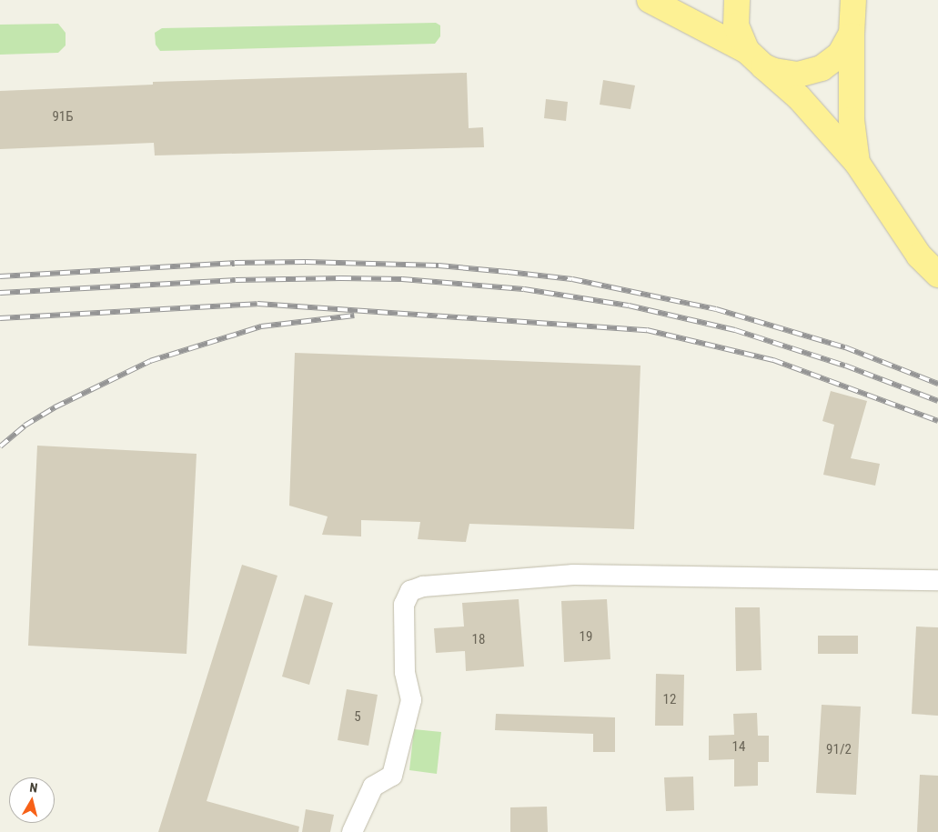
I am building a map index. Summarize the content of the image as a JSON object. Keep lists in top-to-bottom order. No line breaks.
{"house_numbers":["91Б","19","18","12","5","14","91/2"],"north":"top"}
